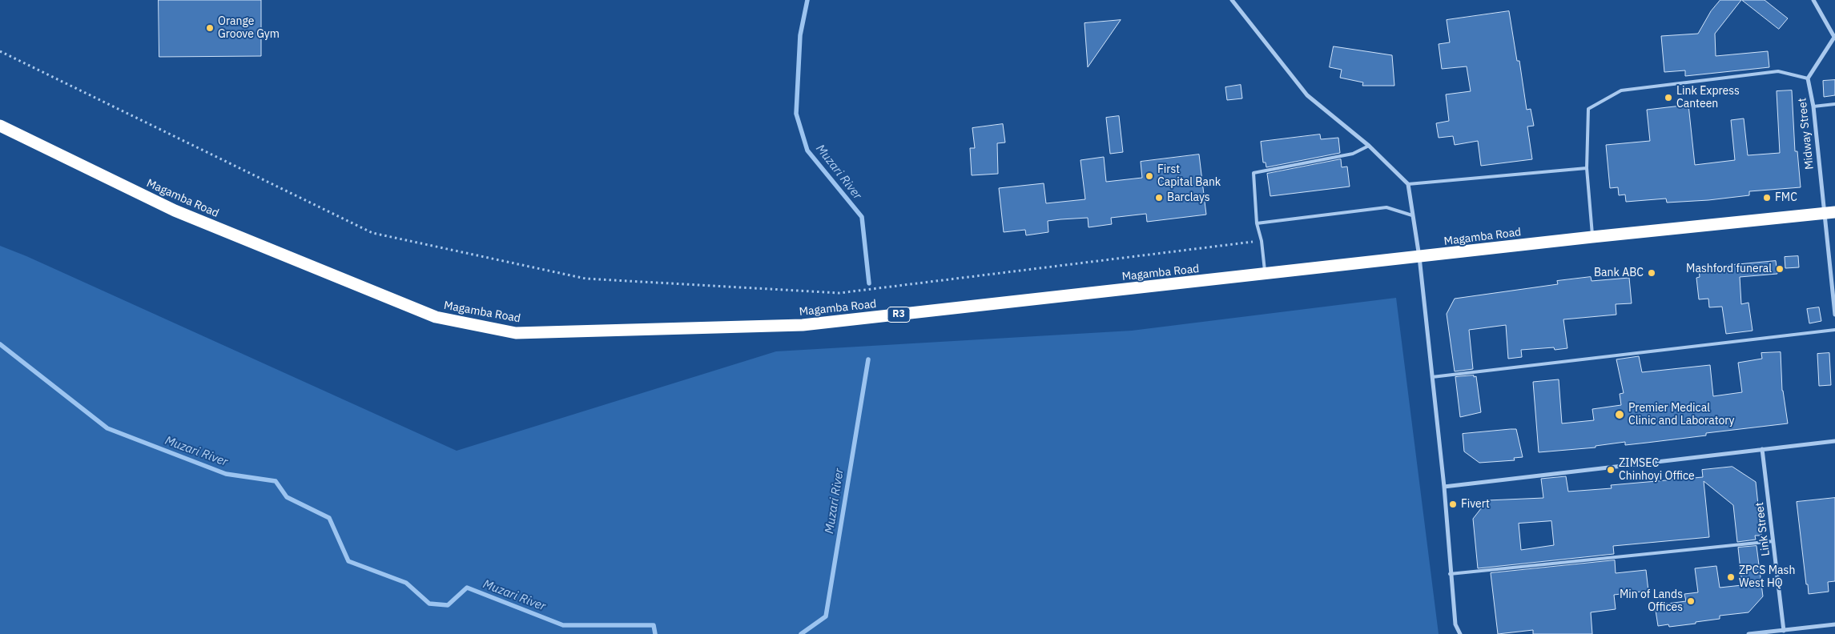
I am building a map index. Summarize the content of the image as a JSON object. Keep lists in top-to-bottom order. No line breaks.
{"streets":{"highway":["Magamba Road","R3"],"street":["Midway Street","Link Street"]},"crossings":[["Midway Street","Magamba Road"]],"water":["Muzari River"],"places":["Orange Groove Gym","Link Express Canteen","First Capital Bank","Barclays","FMC","Mashford funeral","Bank ABC","Premier Medical Clinic and Laboratory","ZIMSEC Chinhoyi Office","Fivert","ZPCS Mash West HQ","Min of Lands Offices"]}
